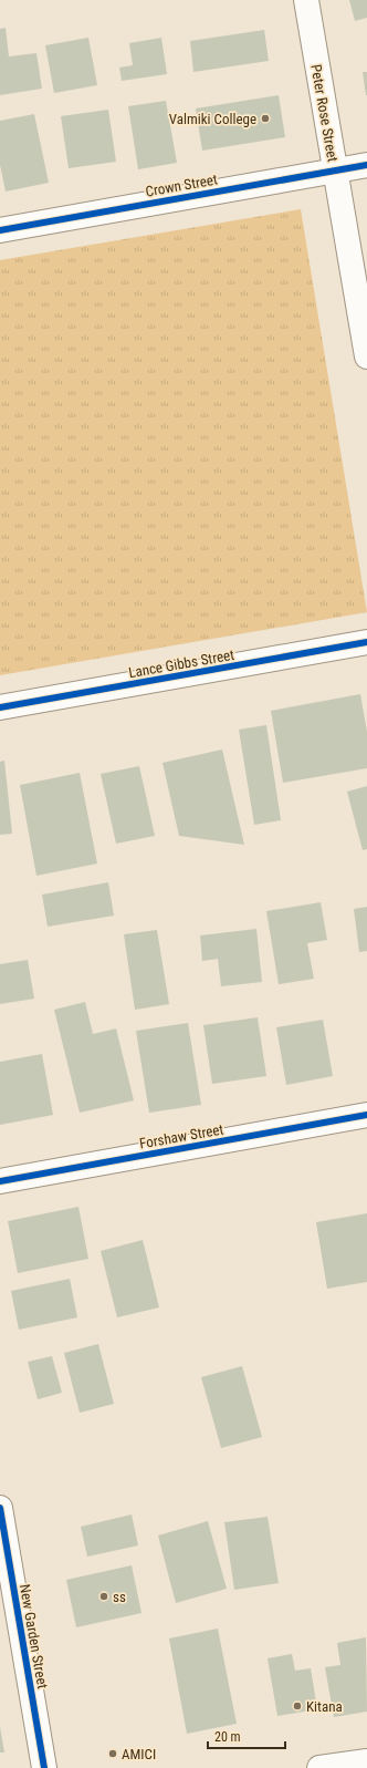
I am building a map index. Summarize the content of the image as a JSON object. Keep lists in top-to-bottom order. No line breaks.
{"streets":{"street":["Peter Rose Street","Crown Street","Lance Gibbs Street","Forshaw Street","New Garden Street"]},"crossings":[["Peter Rose Street","Crown Street"]],"places":["Valmiki College","ss","Kitana","AMICI"],"scale_bar":"20 m"}
